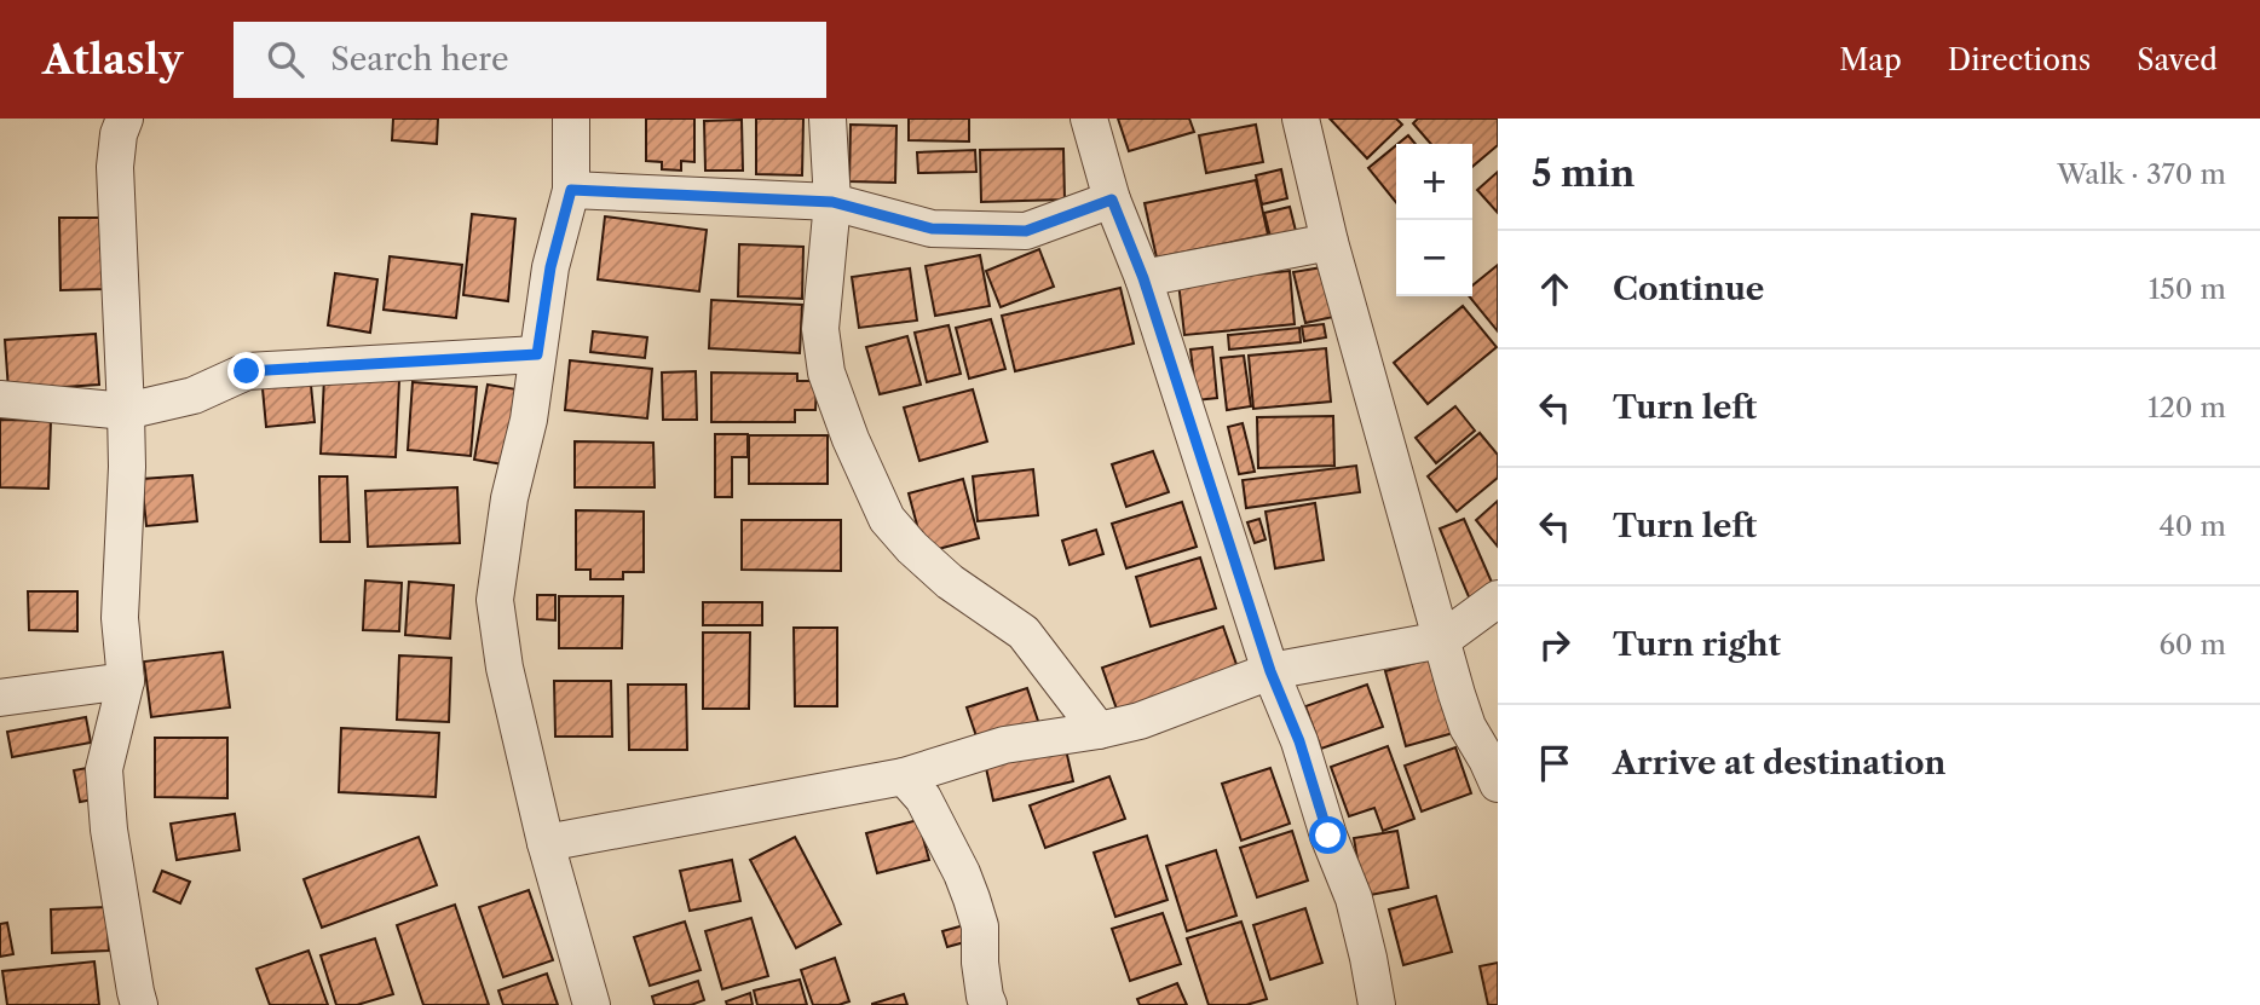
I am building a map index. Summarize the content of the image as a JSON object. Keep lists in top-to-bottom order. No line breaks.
{"page":{"header":"Atlasly","search":"Search here","nav":["Map","Directions","Saved"],"heading":["5 min","Walk · 370 m"],"map_buttons":["+","−"],"list":[["Continue","150 m"],["Turn left","120 m"],["Turn left","40 m"],["Turn right","60 m"],"Arrive at destination"]}}
